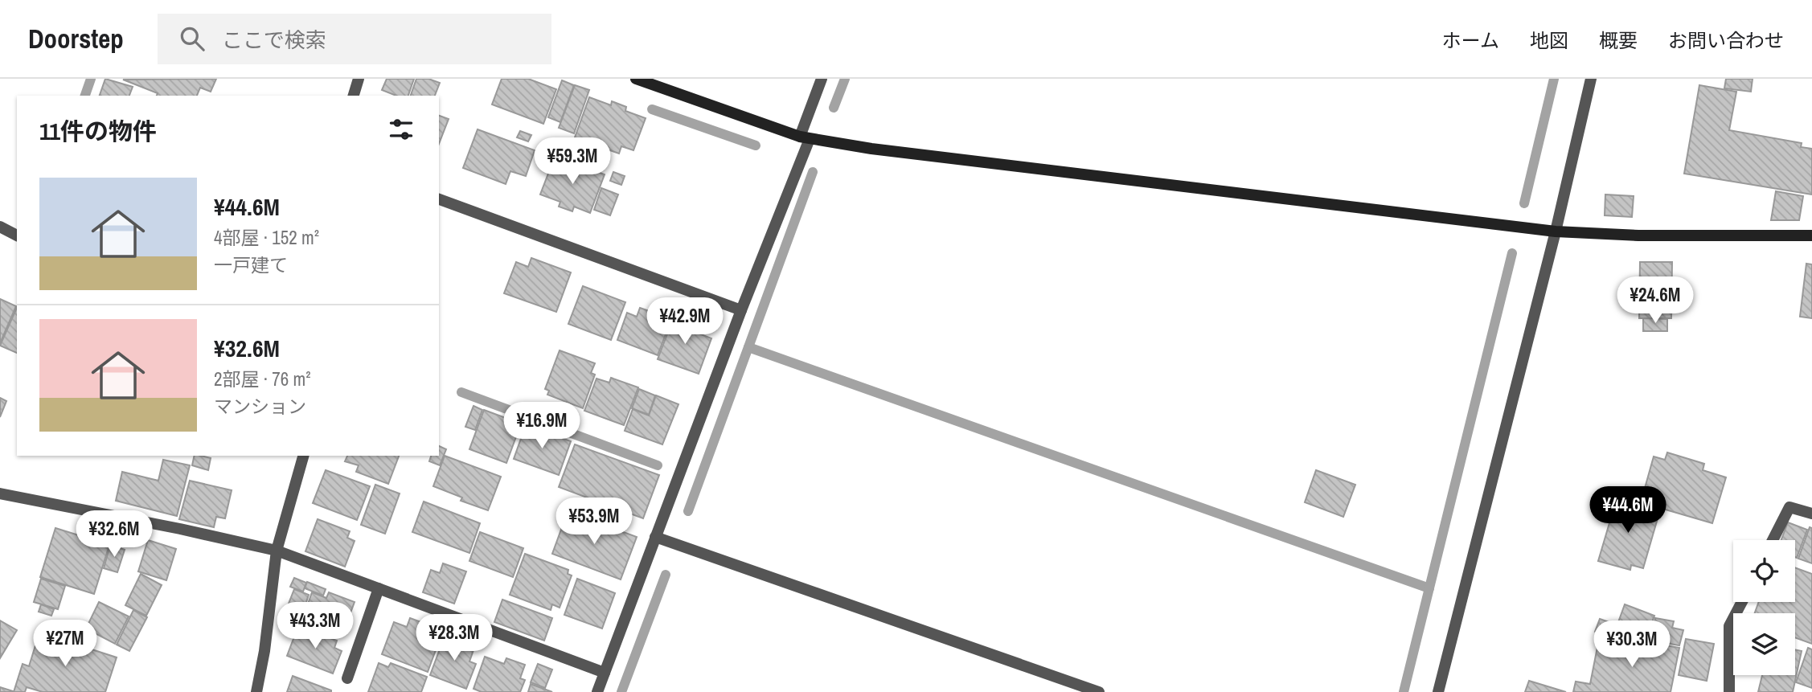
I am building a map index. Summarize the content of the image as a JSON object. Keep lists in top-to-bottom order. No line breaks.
{"page":{"header":"Doorstep","search":"ここで検索","nav":["ホーム","地図","概要","お問い合わせ"],"heading":"11件の物件","price":["¥59.3M","¥24.6M","¥42.9M","¥16.9M","¥44.6M","¥53.9M","¥32.6M","¥43.3M","¥28.3M","¥27M","¥30.3M"],"list":[{"name":"¥44.6M","note":"4部屋 · 152 m² · 一戸建て"},{"name":"¥32.6M","note":"2部屋 · 76 m² · マンション"}]}}
